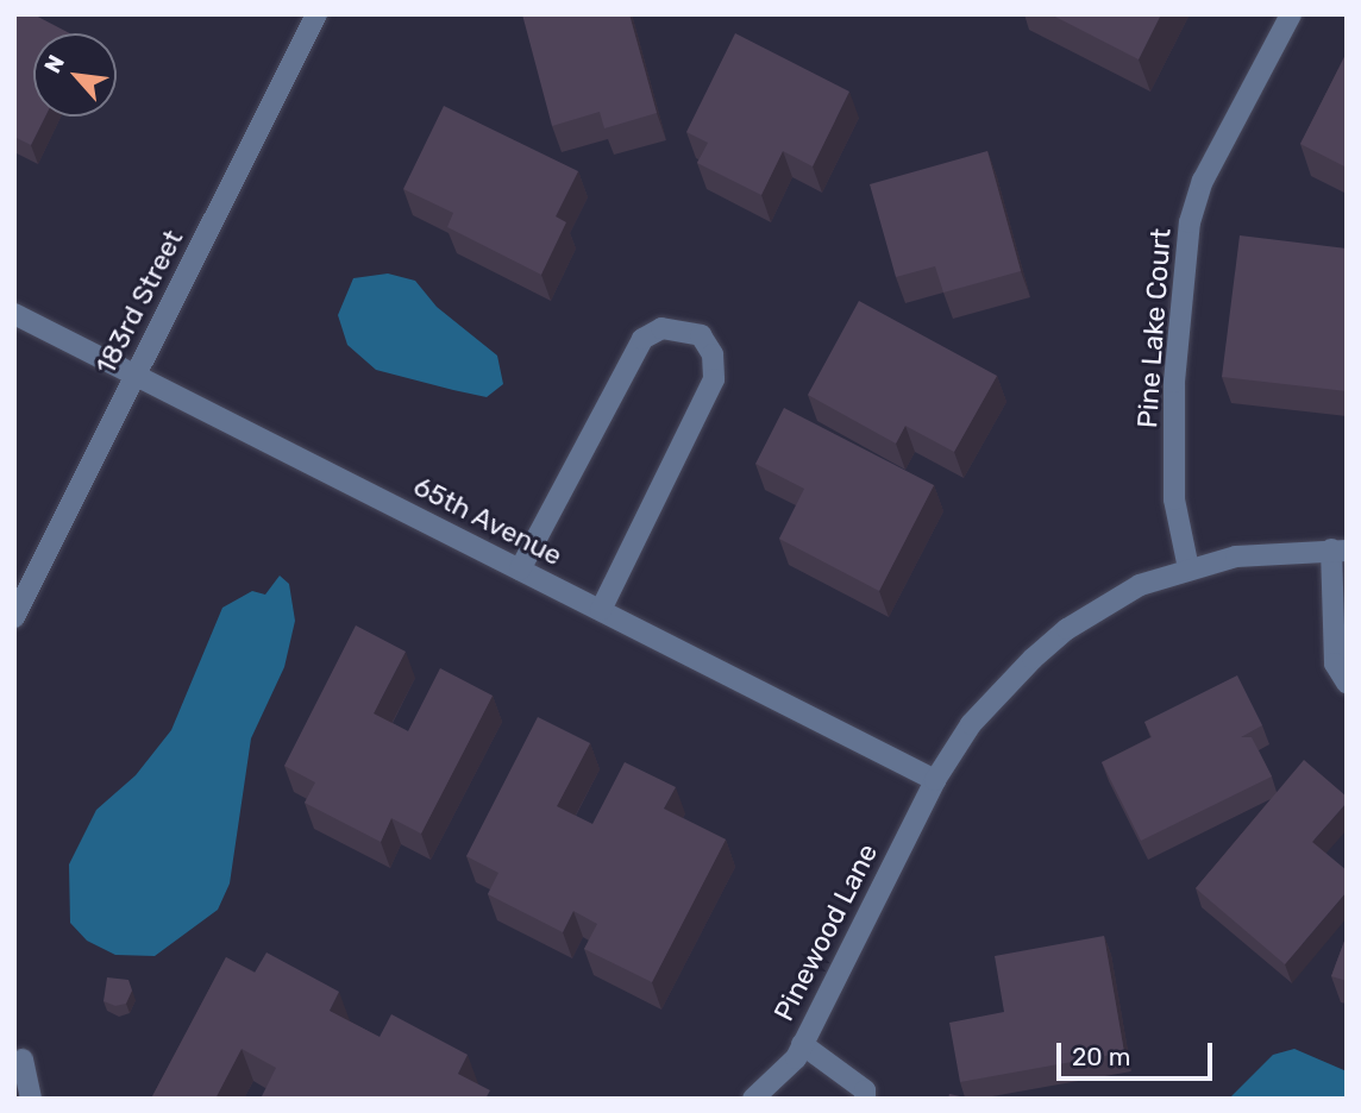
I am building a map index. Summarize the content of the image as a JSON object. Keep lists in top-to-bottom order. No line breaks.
{"streets":{"street":["183rd Street","Pine Lake Court","65th Avenue","Pinewood Lane"]},"crossings":[["183rd Street","65th Avenue"],["Pine Lake Court","Pinewood Lane"],["65th Avenue","Pinewood Lane"]],"scale_bar":"20 m","north":"top left"}
